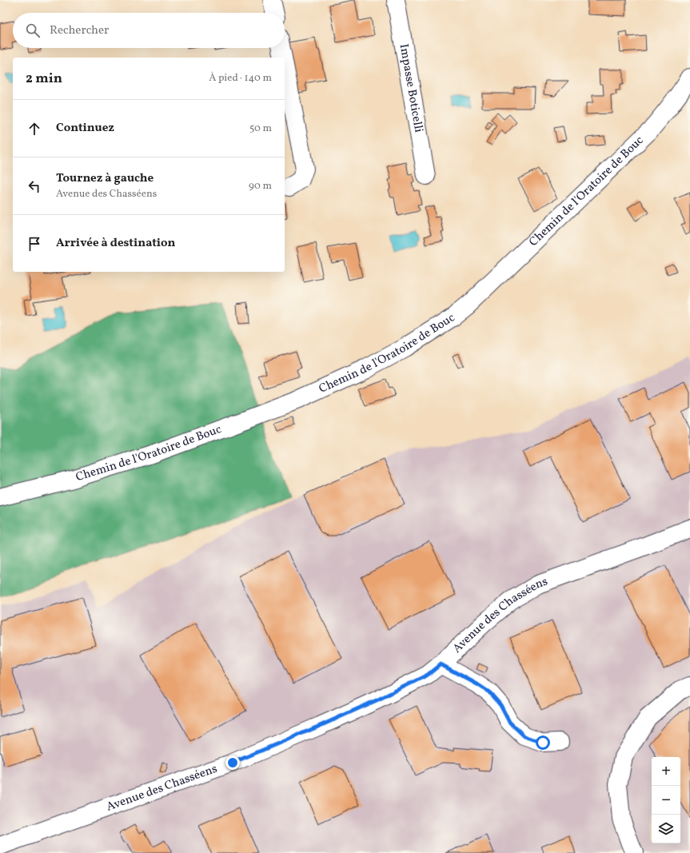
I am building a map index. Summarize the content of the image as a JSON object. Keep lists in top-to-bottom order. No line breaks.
{"streets":{"street":["Impasse Boticelli","Chemin de l'Oratoire de Bouc","Avenue des Chasséens"]},"page":{"search":"Rechercher","heading":["2 min","À pied · 140 m"],"list":[["Continuez","50 m"],["Tournez à gauche","Avenue des Chasséens","90 m"],"Arrivée à destination"],"map_buttons":["+","−"]}}
